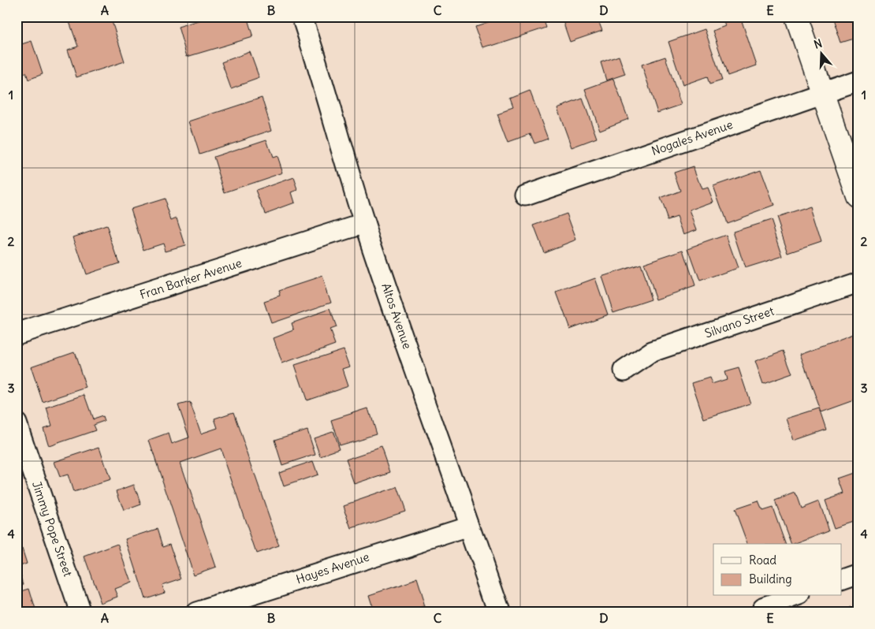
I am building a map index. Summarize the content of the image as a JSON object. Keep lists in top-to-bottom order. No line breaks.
{"streets":{"street":["Nogales Avenue","Fran Barker Avenue","Altos Avenue","Silvano Street","Jimmy Pope Street","Hayes Avenue"]},"crossings":[["Fran Barker Avenue","Altos Avenue"],["Altos Avenue","Hayes Avenue"]],"legend":["Road","Building"],"north":"top","grid":{"columns":["A","B","C","D","E"],"rows":["1","2","3","4"]}}
